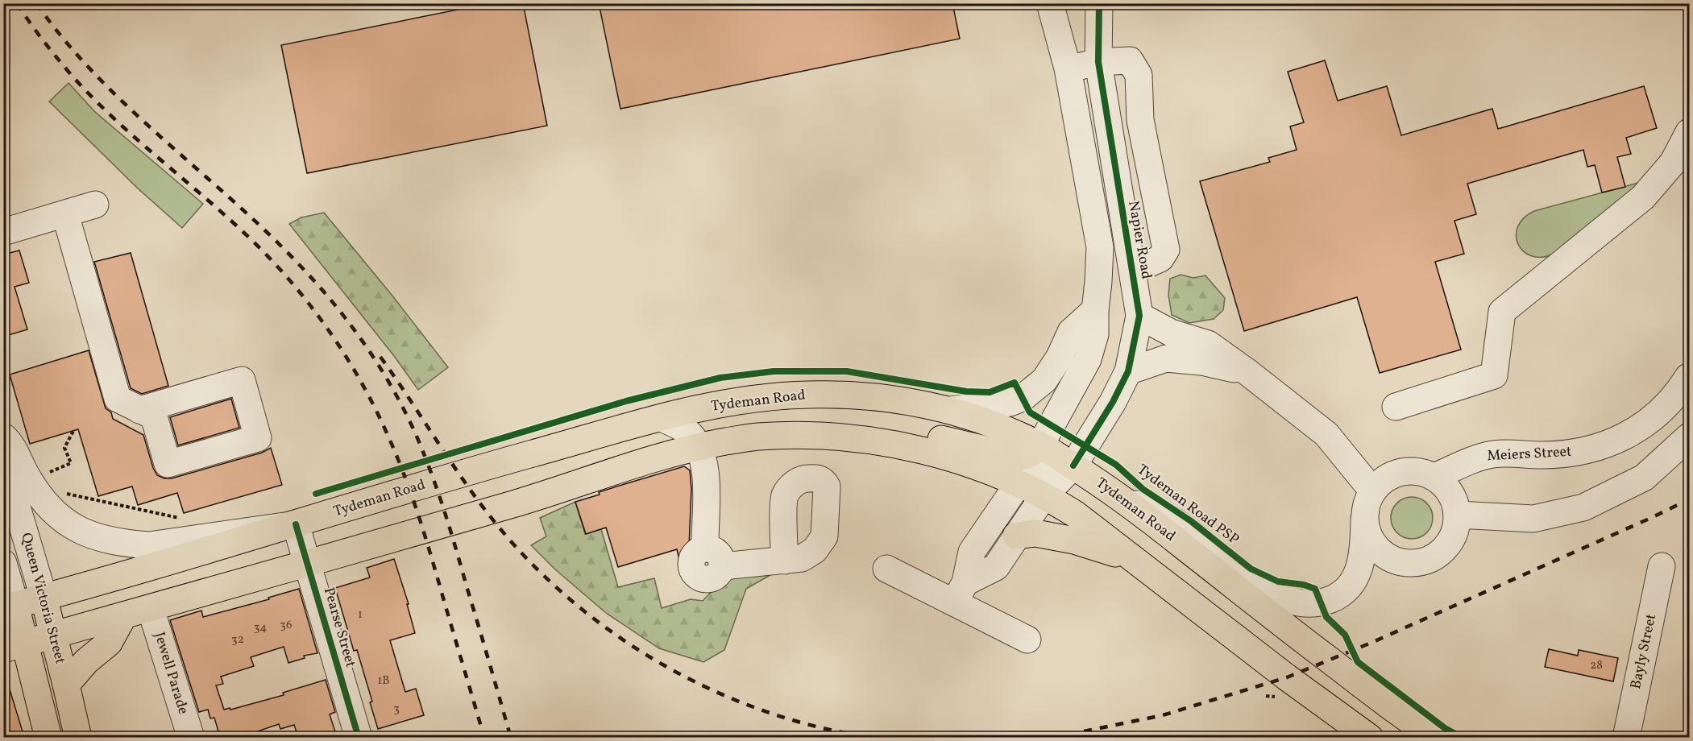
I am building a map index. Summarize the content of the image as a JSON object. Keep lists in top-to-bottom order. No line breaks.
{"streets":{"main road":["Tydeman Road","Queen Victoria Street"],"street":["Napier Road","Meiers Street","Pearse Street","Bayly Street","Jewell Parade"],"cycle path":["Tydeman Road PSP"]},"crossings":[["Napier Road","Tydeman Road"],["Tydeman Road","Queen Victoria Street"],["Tydeman Road","Pearse Street"]],"house_numbers":["1","36","34","32","28","1B","3"]}
